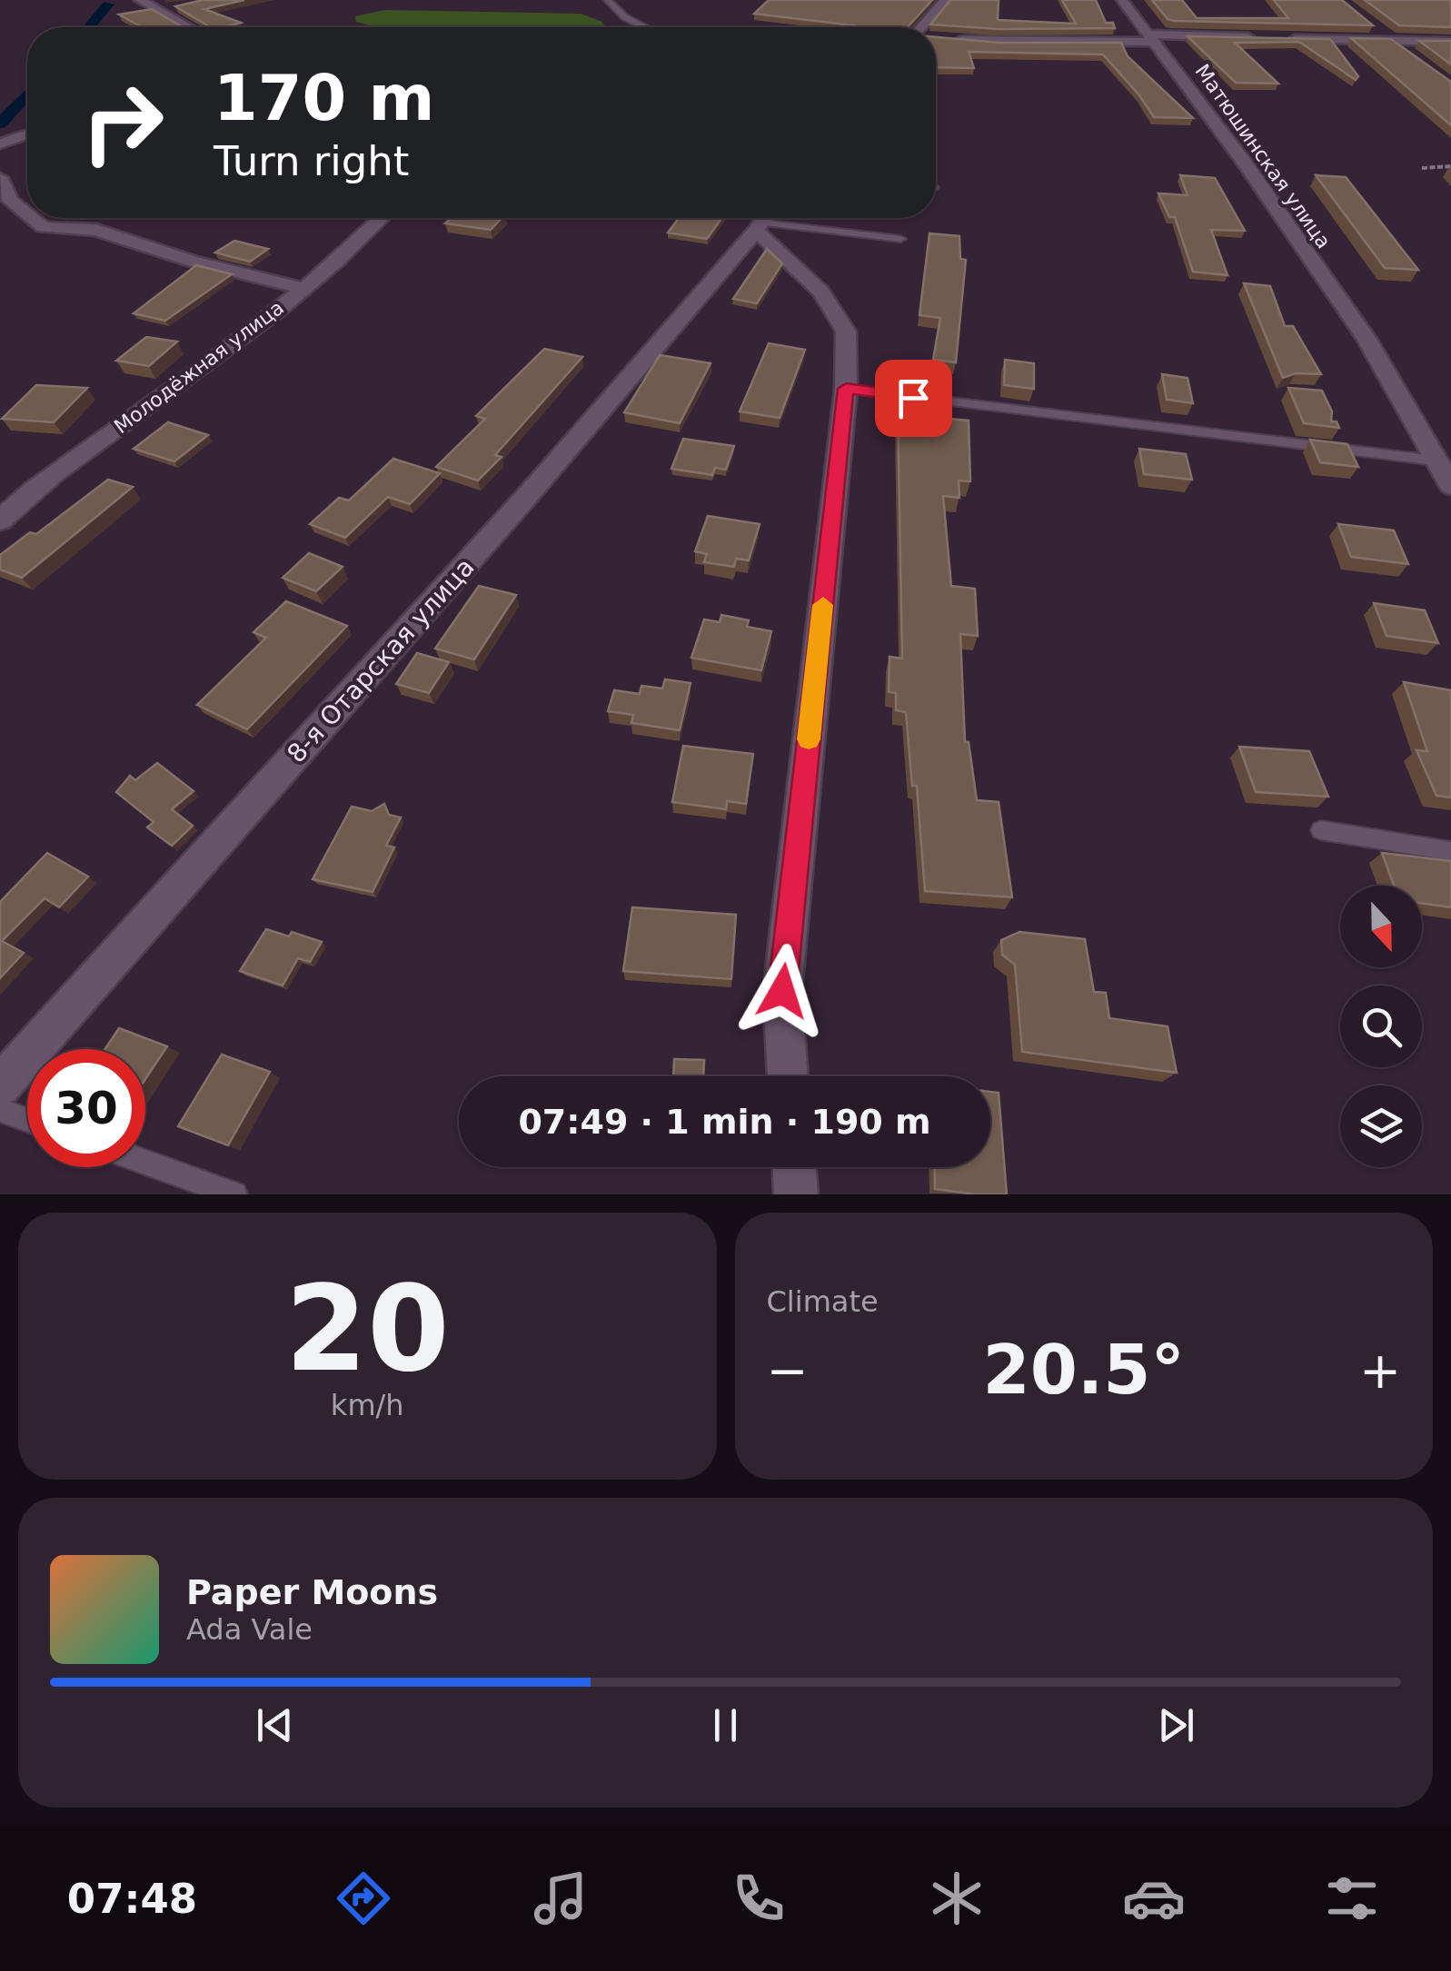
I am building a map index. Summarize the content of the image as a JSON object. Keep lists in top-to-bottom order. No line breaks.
{"streets":{"street":["Матюшинская улица","Молодёжная улица","8-я Отарская улица"]},"north":"bottom","page":{"turn":["170 m","Turn right"],"limit":"30","trip":"07:49 · 1 min · 190 m","tile":[["20","km/h"],"Climate"],"heat":["−","20.5°","+"],"song":["Paper Moons","Ada Vale"],"tabs":"07:48"}}
